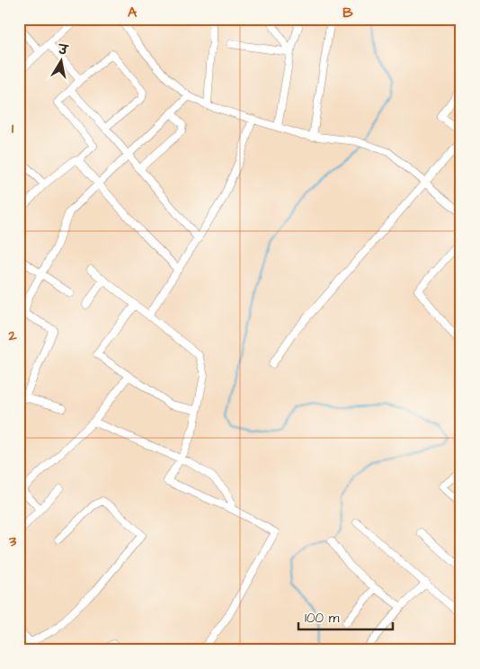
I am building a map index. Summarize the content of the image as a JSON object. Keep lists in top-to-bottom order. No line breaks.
{"scale_bar":"100 m","north":"top","grid":{"columns":["A","B"],"rows":["1","2","3"]}}
